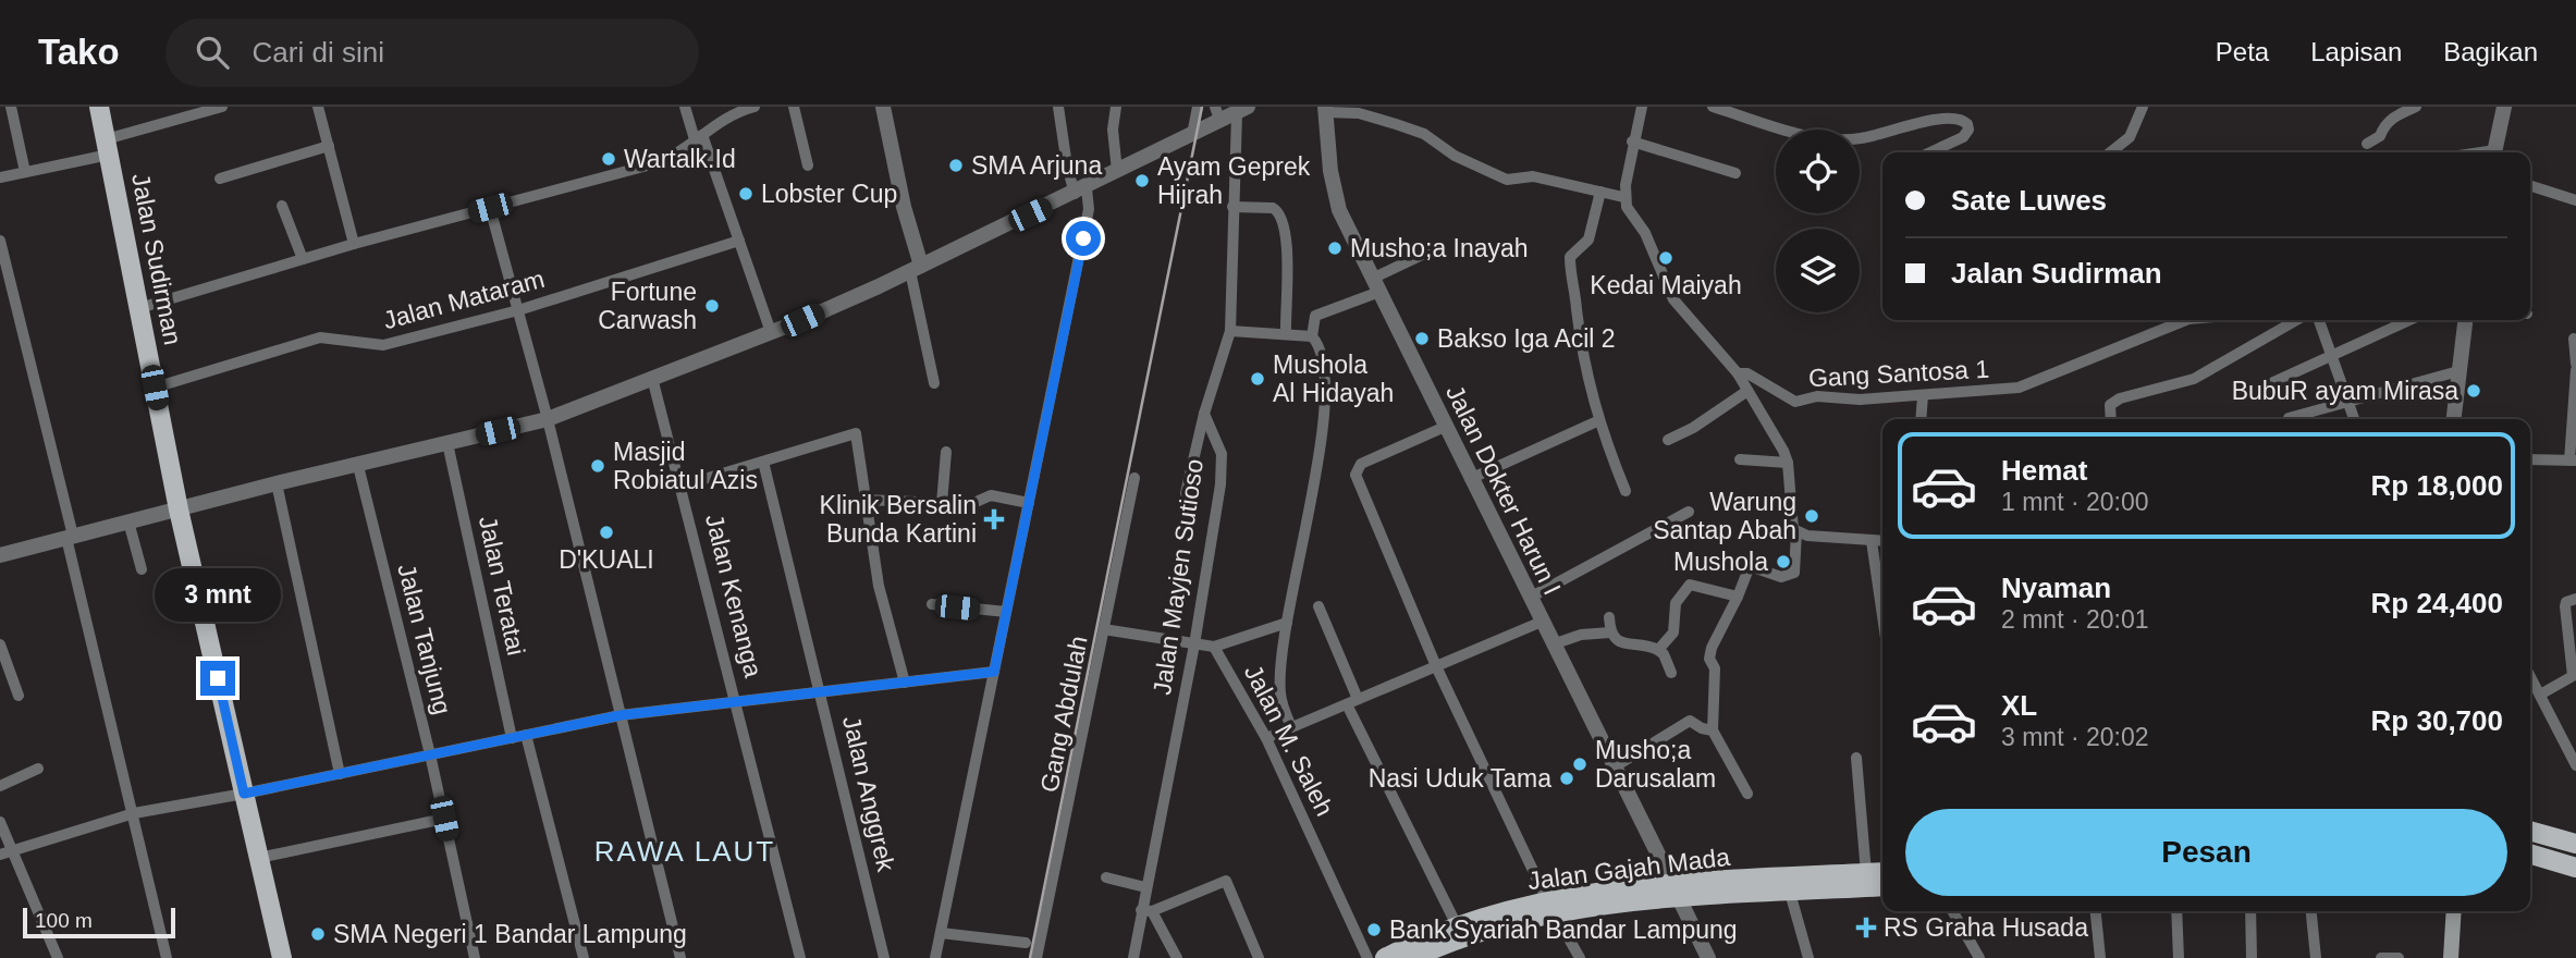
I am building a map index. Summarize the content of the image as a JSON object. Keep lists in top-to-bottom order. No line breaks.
{"streets":{"main road":["Jalan Sudirman","Jalan Gajah Mada"],"street":["Jalan Mataram","Gang Santosa 1","Jalan Dokter Harun I","Jalan Mayjen Sutioso","Jalan Teratai","Jalan Kenanga","Jalan Tanjung","Gang Abdulah","Jalan M. Saleh","Jalan Anggrek"]},"crossings":[["Jalan Sudirman","Jalan Mataram"],["Jalan Dokter Harun I","Jalan Gajah Mada"],["Jalan Mayjen Sutioso","Jalan M. Saleh"],["Gang Abdulah","Jalan M. Saleh"]],"districts":["RAWA LAUT"],"places":{"other":["Wartalk.Id","SMA Arjuna","Ayam Geprek Hijrah","Lobster Cup","Musho;a Inayah","Kedai Maiyah","Fortune Carwash","Bakso Iga Acil 2","Mushola Al Hidayah","BubuR ayam Mirasa","Masjid Robiatul Azis","Warung Santap Abah","D'KUALI","Mushola","Musho;a Darusalam","Nasi Uduk Tama","Bank Syariah Bandar Lampung","SMA Negeri 1 Bandar Lampung"],"health":["Klinik Bersalin Bunda Kartini","RS Graha Husada"]},"scale_bar":"100 m","page":{"header":"Tako","search":"Cari di sini","nav":["Peta","Lapisan","Bagikan"],"banner":["Sate Luwes","Jalan Sudirman"],"list":[{"name":"Hemat","note":"1 mnt · 20:00","value":"Rp 18,000"},{"name":"Nyaman","note":"2 mnt · 20:01","value":"Rp 24,400"},{"name":"XL","note":"3 mnt · 20:02","value":"Rp 30,700"}],"bubble":"3 mnt","buttons":"Pesan","scale":"100 m"}}
